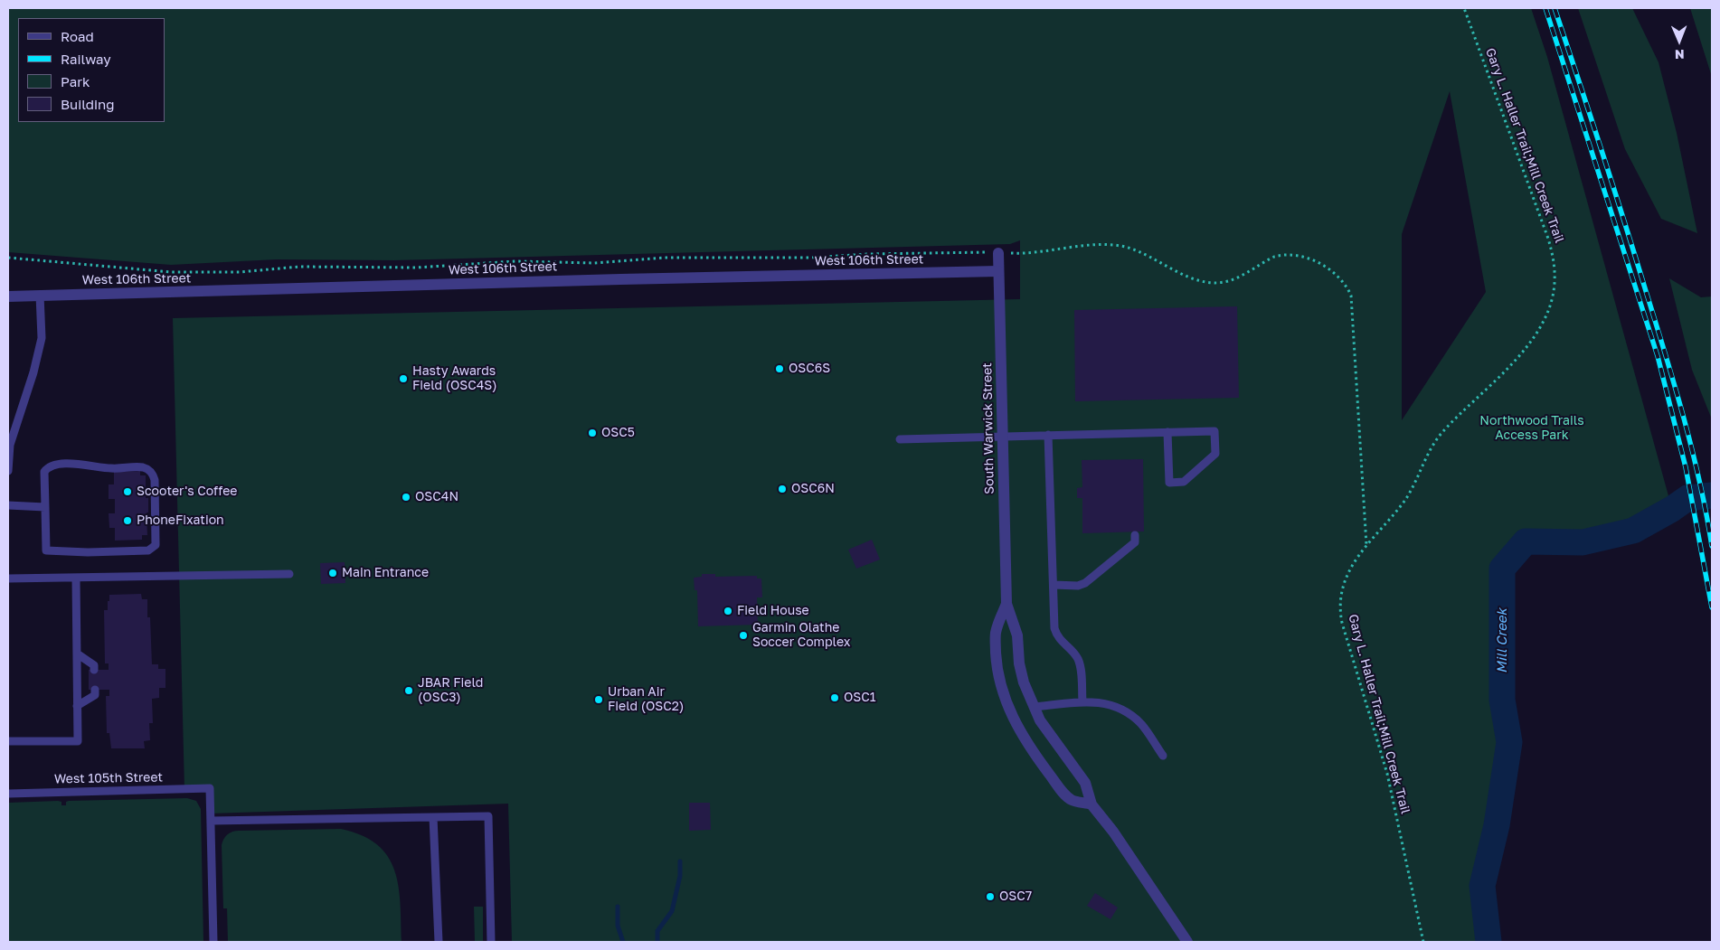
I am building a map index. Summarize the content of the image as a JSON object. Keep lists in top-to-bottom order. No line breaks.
{"streets":{"street":["West 106th Street","South Warwick Street"],"lane":["West 105th Street"],"path":["Gary L. Haller Trail;Mill Creek Trail"]},"crossings":[["West 106th Street","South Warwick Street"]],"water":["Mill Creek"],"parks":["Northwood Trails Access Park"],"places":["OSC6S","Hasty Awards Field (OSC4S)","OSC5","OSC6N","Scooter's Coffee","OSC4N","PhoneFixation","Main Entrance","Field House","Garmin Olathe Soccer Complex","JBAR Field (OSC3)","OSC1","Urban Air Field (OSC2)","OSC7"],"legend":["Road","Railway","Park","Building"],"north":"bottom"}
